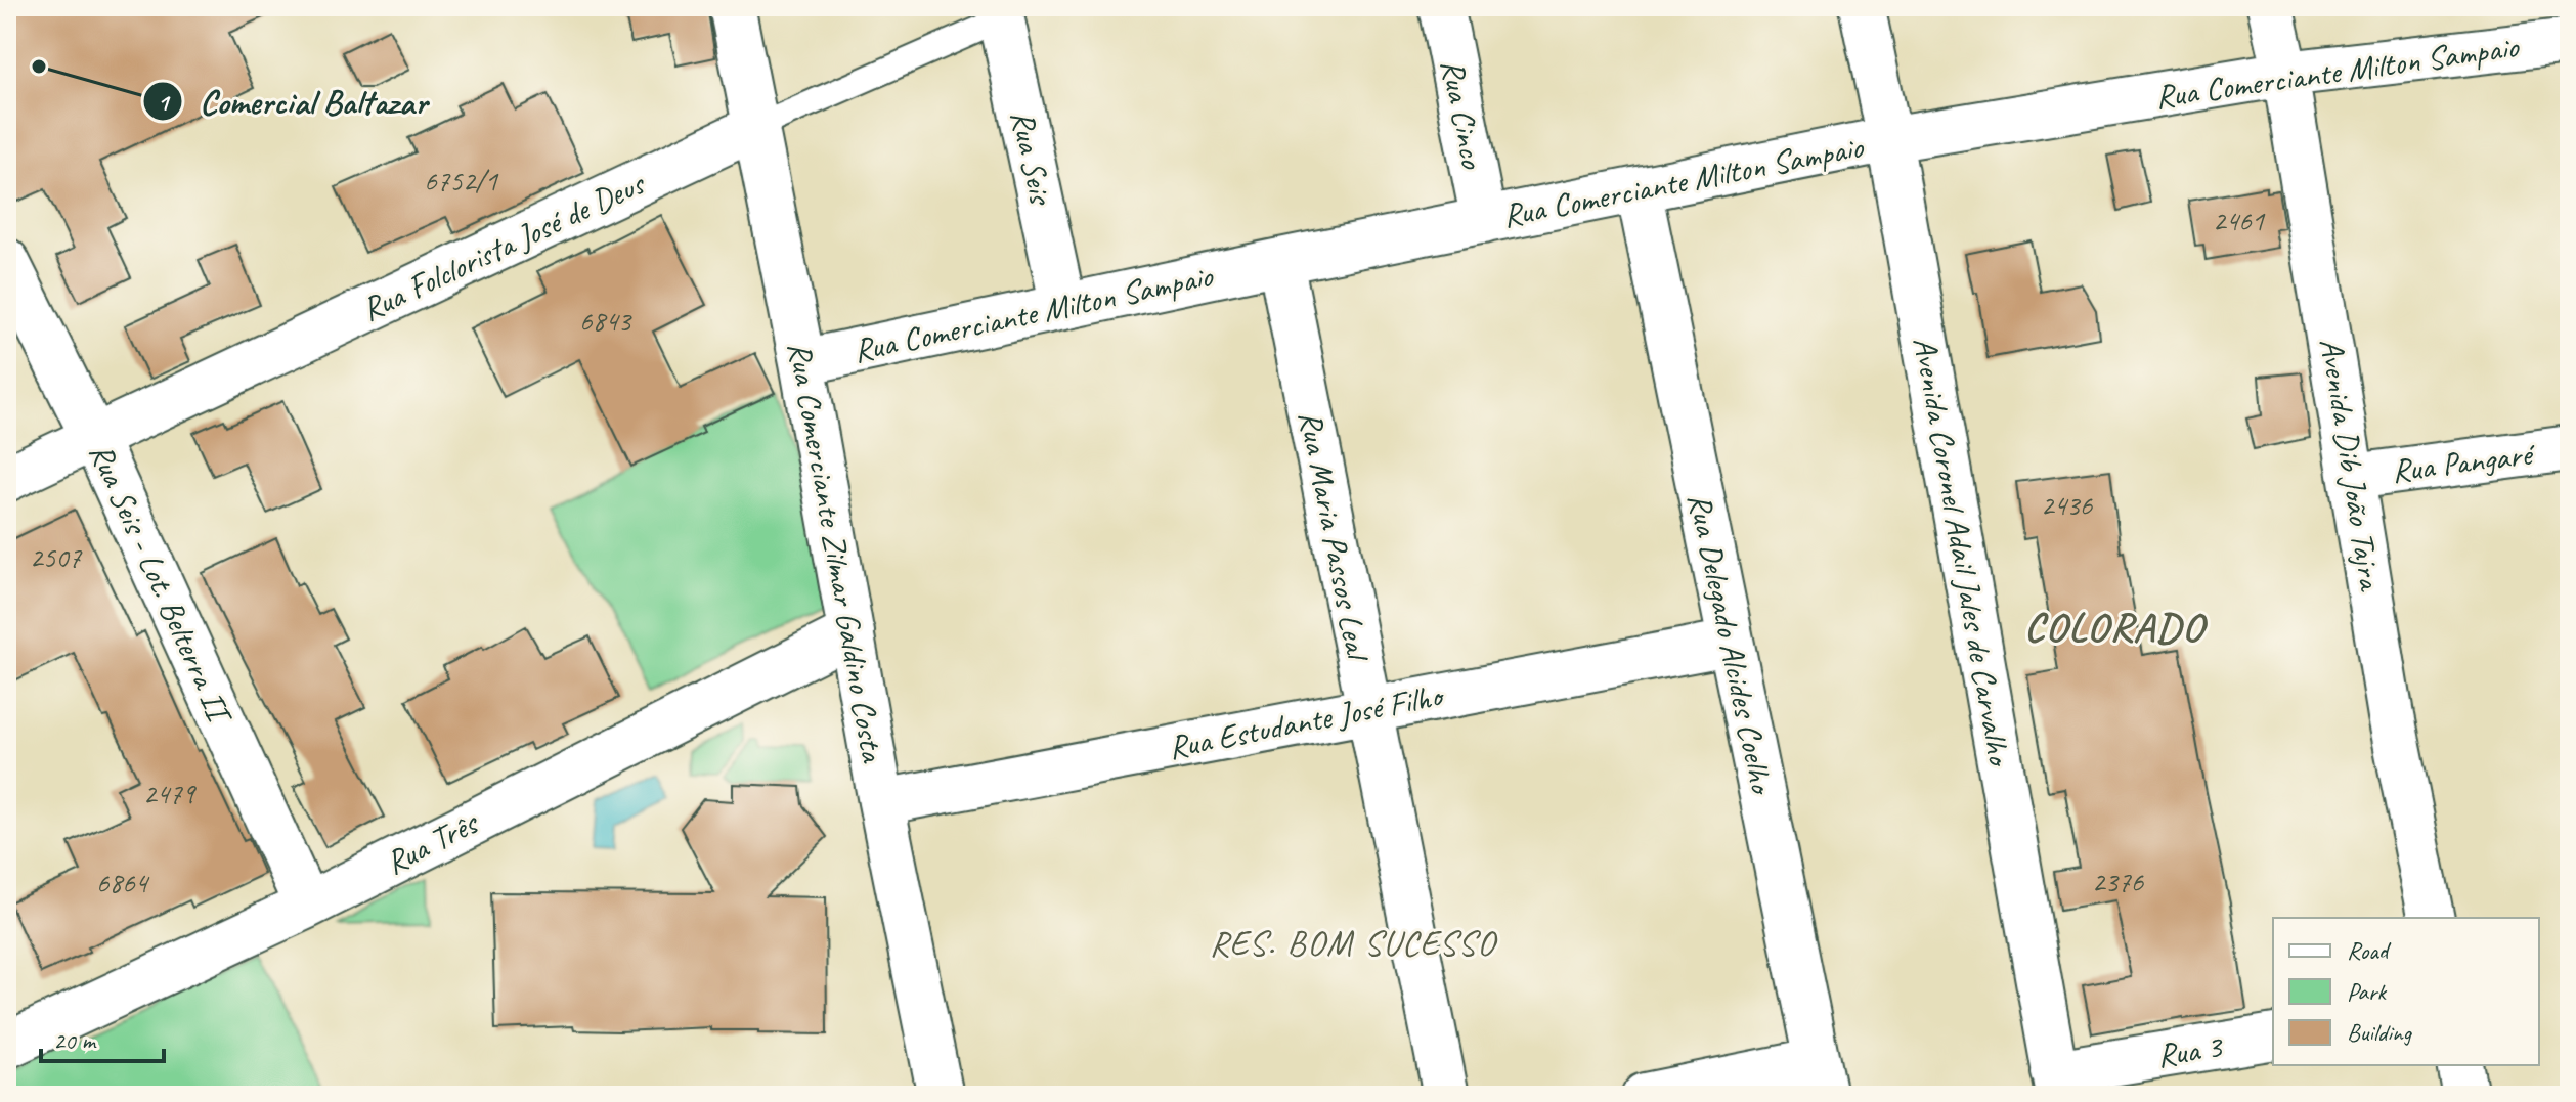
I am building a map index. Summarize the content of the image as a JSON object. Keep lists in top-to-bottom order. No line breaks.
{"streets":{"street":["Rua Comerciante Milton Sampaio","Rua Cinco","Rua Seis","Rua Folclorista José de Deus","Rua Pangaré","Avenida Dib João Tajra","Rua Maria Passos Leal","Avenida Coronel Adail Jales de Carvalho","Rua Comerciante Zilmar Galdino Costa","Rua Seis - Lot. Belterra II","Rua Delegado Alcides Coelho","Rua Estudante José Filho","Rua Três","Rua 3"]},"crossings":[["Rua Comerciante Milton Sampaio","Rua Cinco"],["Rua Comerciante Milton Sampaio","Rua Seis"],["Rua Comerciante Milton Sampaio","Avenida Dib João Tajra"],["Rua Comerciante Milton Sampaio","Rua Maria Passos Leal"],["Rua Comerciante Milton Sampaio","Avenida Coronel Adail Jales de Carvalho"],["Rua Comerciante Milton Sampaio","Rua Comerciante Zilmar Galdino Costa"],["Rua Comerciante Milton Sampaio","Rua Delegado Alcides Coelho"],["Rua Seis","Rua Folclorista José de Deus"],["Rua Folclorista José de Deus","Rua Comerciante Zilmar Galdino Costa"],["Rua Folclorista José de Deus","Rua Seis - Lot. Belterra II"],["Rua Pangaré","Avenida Dib João Tajra"],["Rua Maria Passos Leal","Rua Estudante José Filho"],["Avenida Coronel Adail Jales de Carvalho","Rua 3"],["Rua Comerciante Zilmar Galdino Costa","Rua Estudante José Filho"],["Rua Comerciante Zilmar Galdino Costa","Rua Três"],["Rua Seis - Lot. Belterra II","Rua Três"],["Rua Delegado Alcides Coelho","Rua Estudante José Filho"]],"districts":["COLORADO","RES. BOM SUCESSO"],"places":["Comercial Baltazar"],"house_numbers":["6752/1","2461","6843","2436","2507","2479","2376","6864"],"legend":["Road","Park","Building"],"scale_bar":"20 m"}
